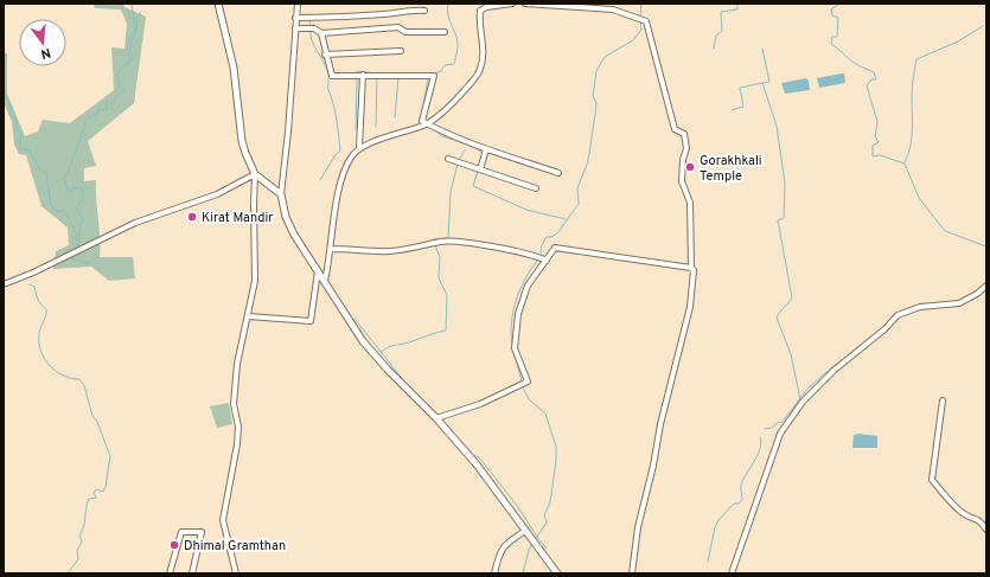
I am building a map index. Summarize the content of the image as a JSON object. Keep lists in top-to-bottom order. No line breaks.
{"places":["Gorakhkali Temple","Kirat Mandir","Dhimal Gramthan"],"north":"bottom"}
